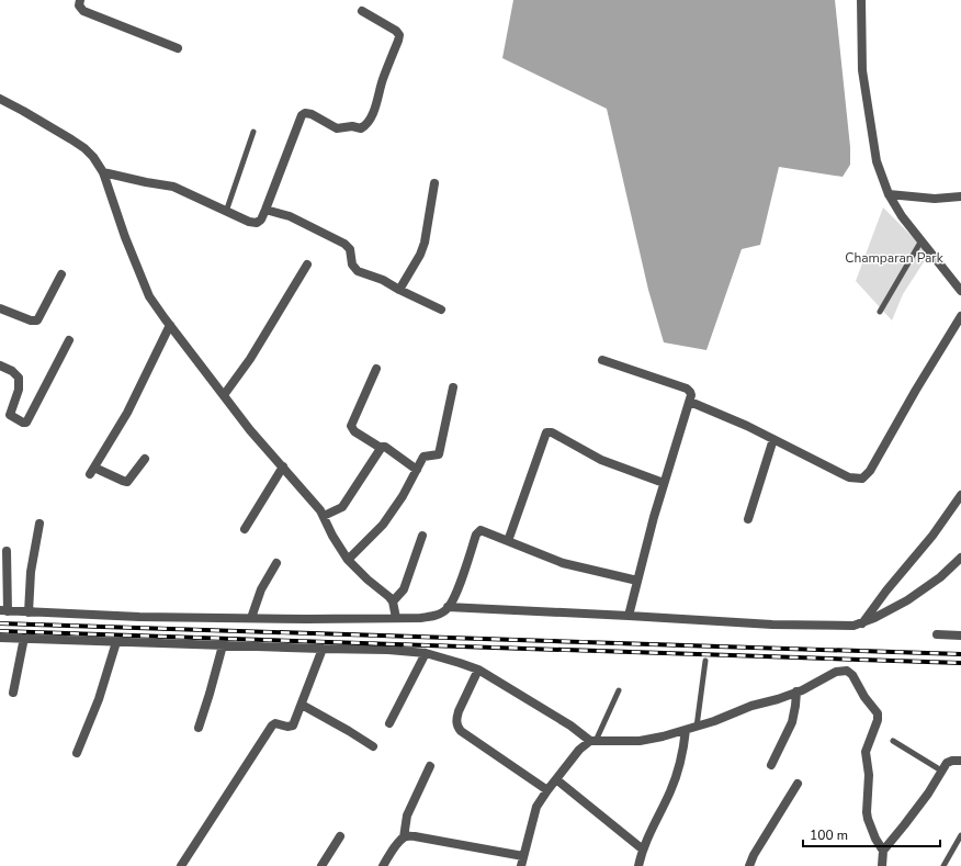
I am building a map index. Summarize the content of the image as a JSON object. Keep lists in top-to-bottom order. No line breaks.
{"parks":["Champaran Park"],"scale_bar":"100 m"}
